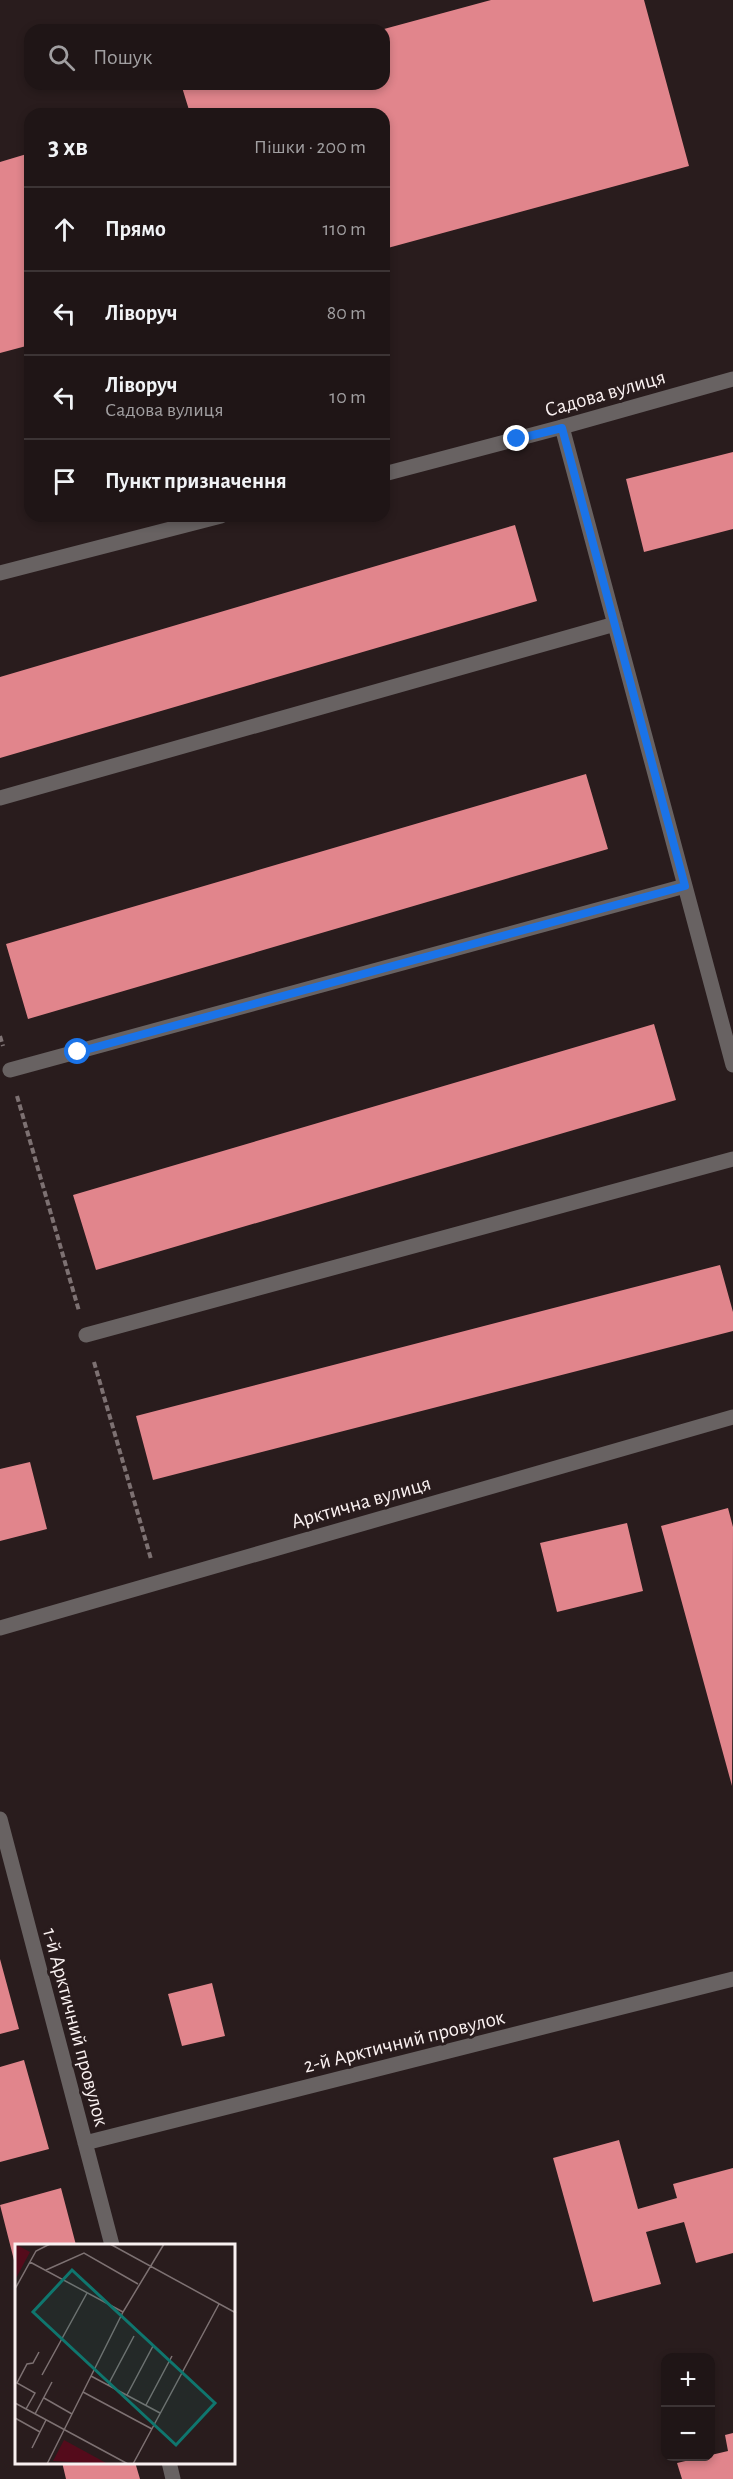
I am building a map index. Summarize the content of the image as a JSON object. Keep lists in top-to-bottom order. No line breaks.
{"streets":{"street":["Садова вулиця","Арктична вулиця","1-й Арктичний провулок","2-й Арктичний провулок"]},"crossings":[["1-й Арктичний провулок","2-й Арктичний провулок"]],"page":{"search":"Пошук","heading":["3 хв","Пішки · 200 m"],"list":[["Прямо","110 m"],["Ліворуч","80 m"],["Ліворуч","Садова вулиця","10 m"],"Пункт призначення"],"map_buttons":["+","−"]}}
